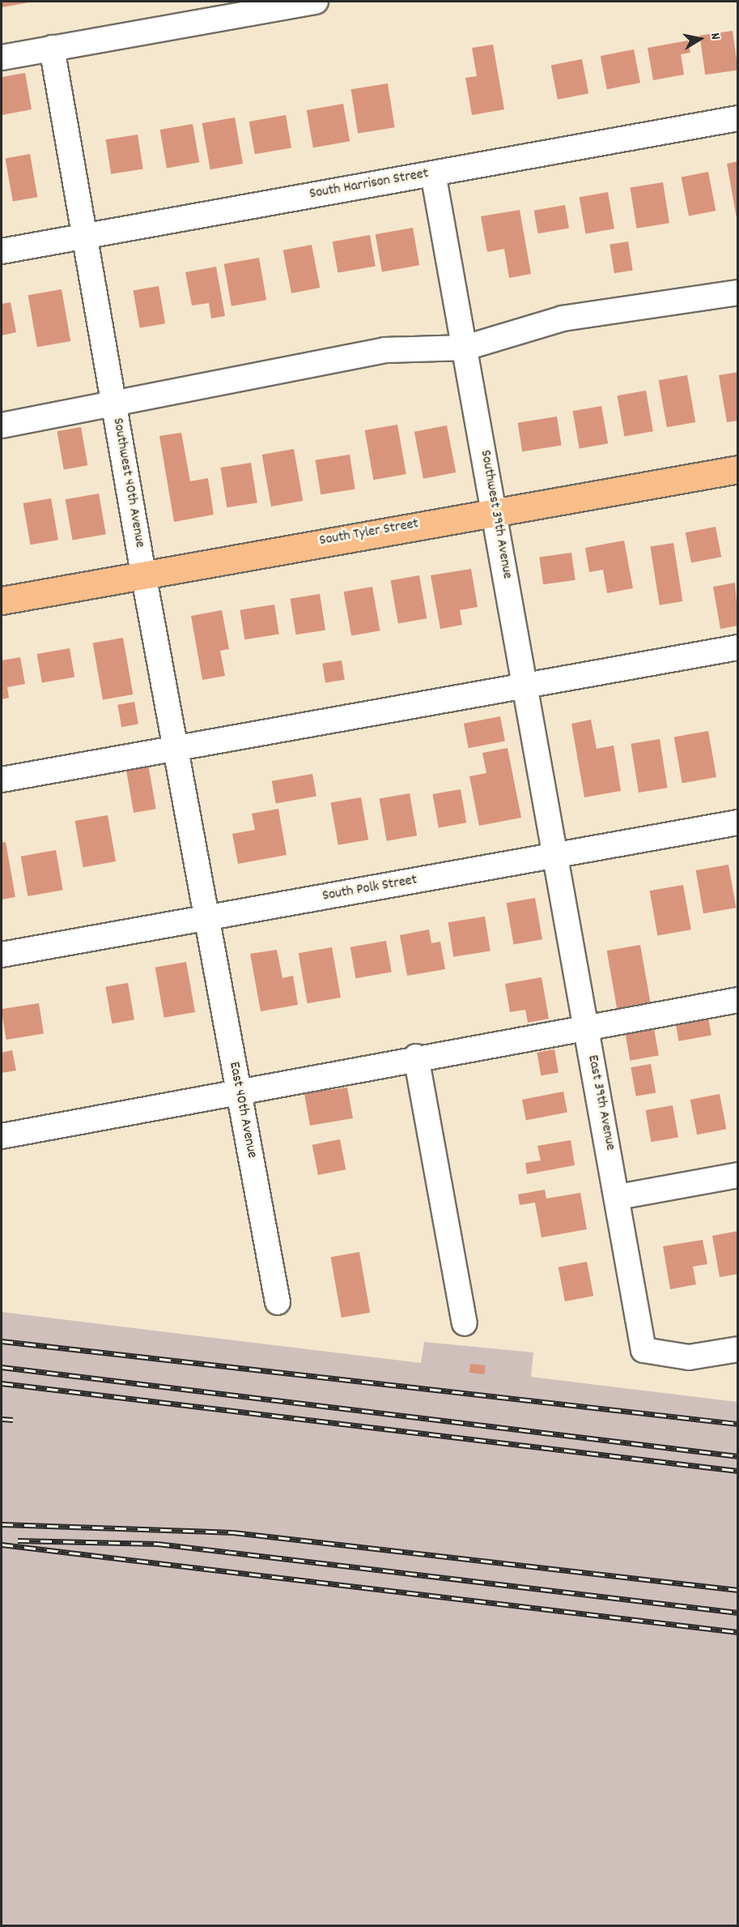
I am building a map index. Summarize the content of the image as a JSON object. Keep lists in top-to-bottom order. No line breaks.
{"streets":{"main road":["South Tyler Street"],"street":["South Harrison Street","Southwest 40th Avenue","Southwest 39th Avenue","South Polk Street","East 39th Avenue","East 40th Avenue"]},"crossings":[["South Harrison Street","Southwest 40th Avenue"],["South Harrison Street","Southwest 39th Avenue"],["Southwest 40th Avenue","South Tyler Street"],["Southwest 40th Avenue","South Polk Street"],["Southwest 40th Avenue","East 40th Avenue"],["Southwest 39th Avenue","South Tyler Street"],["Southwest 39th Avenue","South Polk Street"],["Southwest 39th Avenue","East 39th Avenue"],["South Polk Street","East 39th Avenue"],["South Polk Street","East 40th Avenue"]],"north":"right"}
